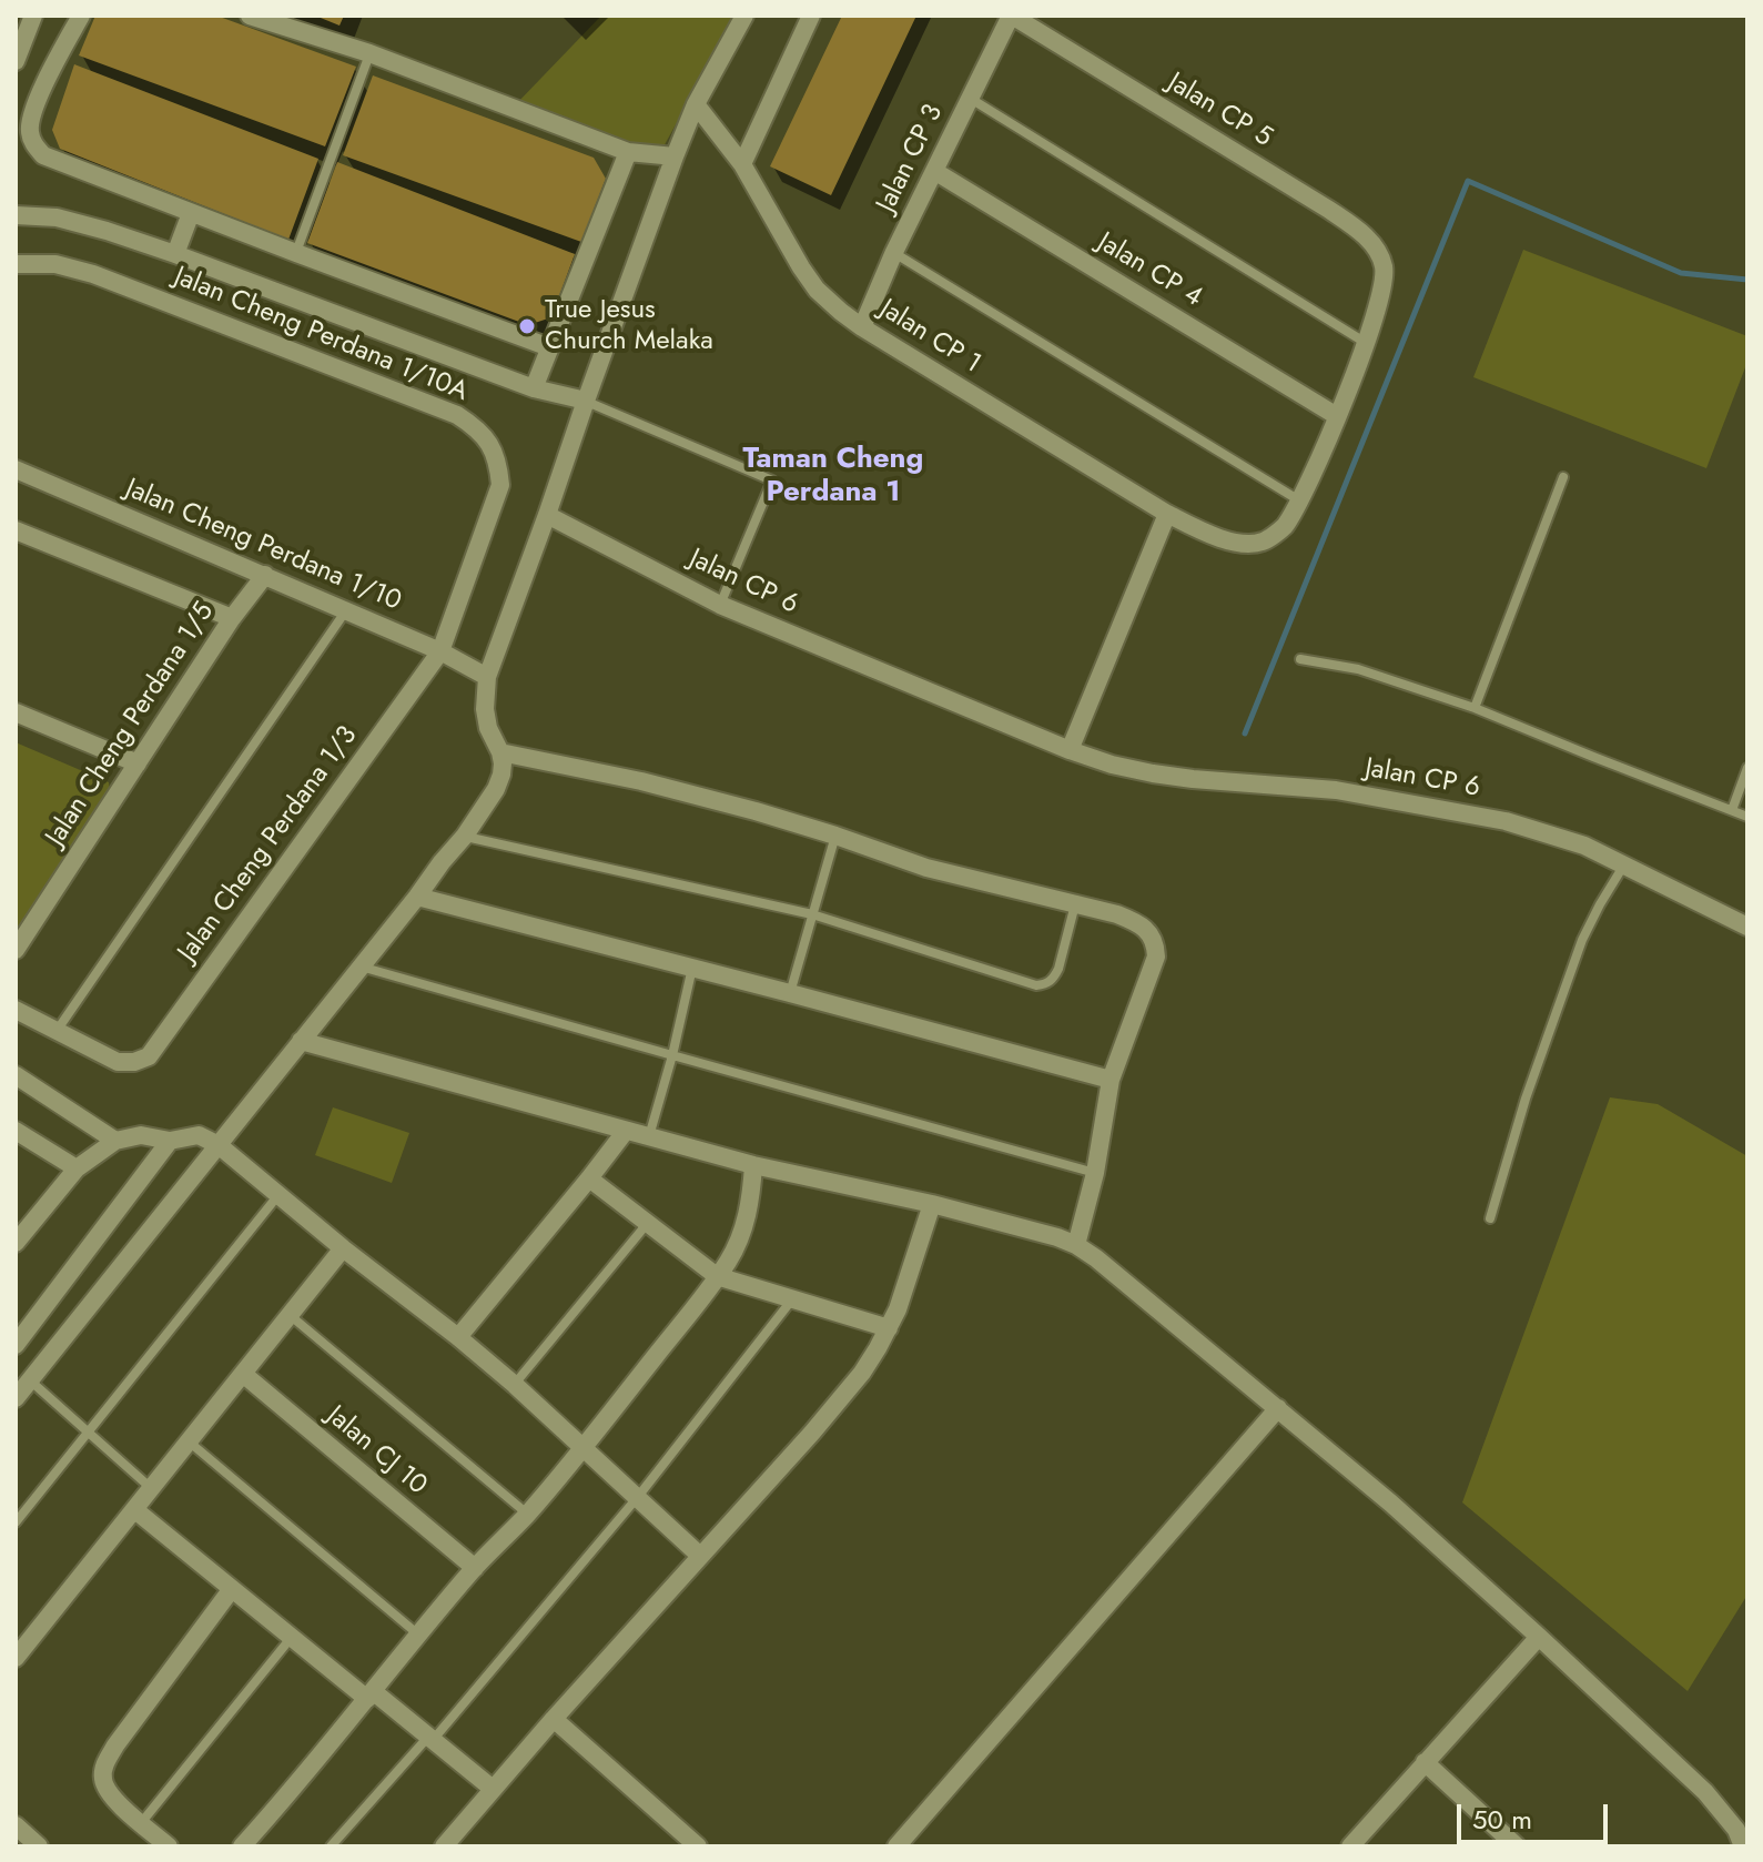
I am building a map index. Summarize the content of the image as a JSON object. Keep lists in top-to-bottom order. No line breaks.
{"streets":{"street":["Jalan CP 5","Jalan CP 3","Jalan CP 4","Jalan Cheng Perdana 1/10A","Jalan CP 1","Jalan Cheng Perdana 1/10","Jalan CP 6","Jalan Cheng Perdana 1/5","Jalan Cheng Perdana 1/3","Jalan CJ 10"]},"crossings":[["Jalan CP 5","Jalan CP 3"],["Jalan CP 3","Jalan CP 4"],["Jalan CP 3","Jalan CP 1"],["Jalan Cheng Perdana 1/10A","Jalan Cheng Perdana 1/10"],["Jalan Cheng Perdana 1/10A","Jalan Cheng Perdana 1/3"],["Jalan Cheng Perdana 1/10","Jalan Cheng Perdana 1/5"],["Jalan Cheng Perdana 1/10","Jalan Cheng Perdana 1/3"]],"districts":["Taman Cheng Perdana 1"],"places":["True Jesus Church Melaka"],"scale_bar":"50 m"}
